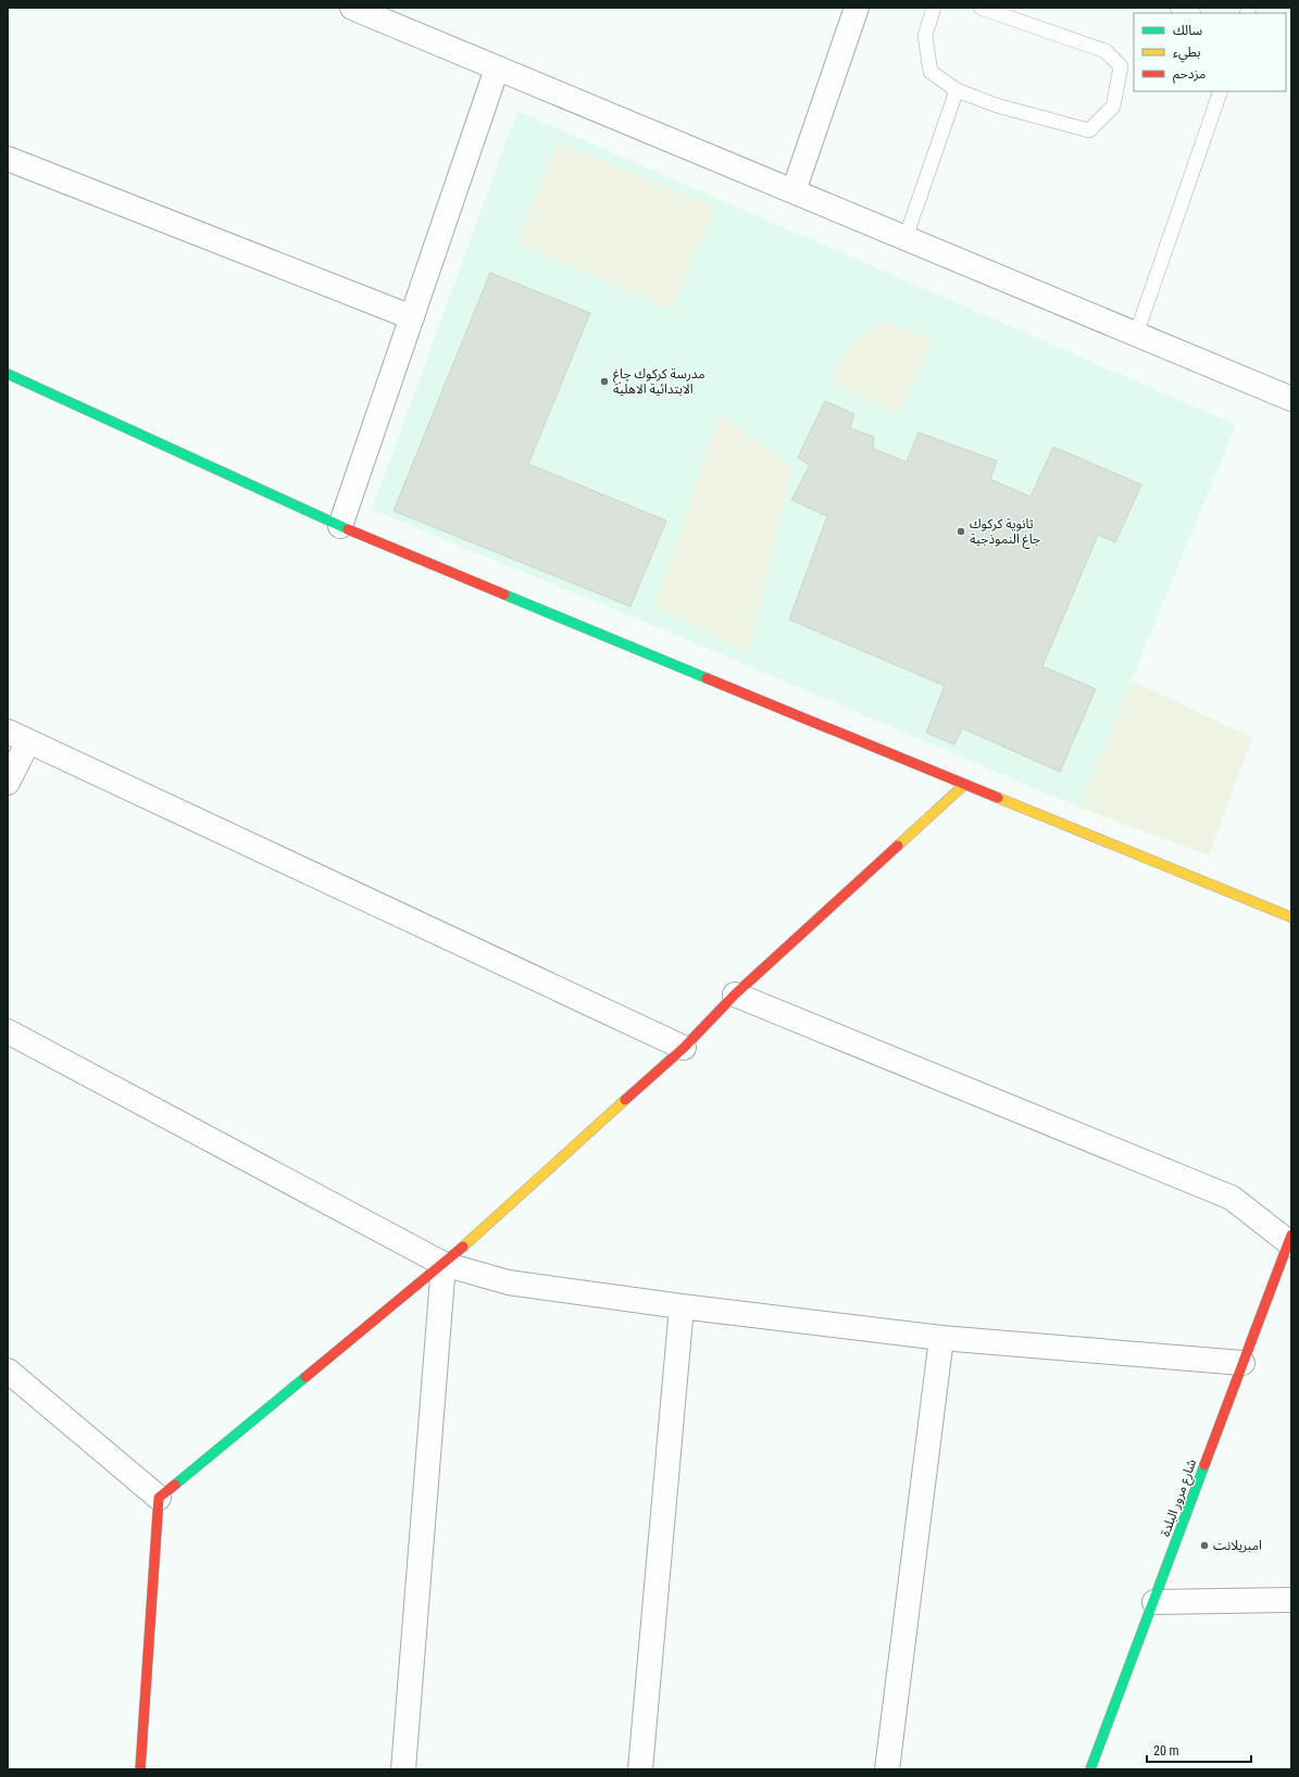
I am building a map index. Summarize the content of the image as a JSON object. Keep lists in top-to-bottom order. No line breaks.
{"streets":{"street":["شارع مرور البلدة"]},"places":["مدرسة كركوك چاغ الابتدائية الاهلية","ثانوية كركوك جاغ النموذجية","امبريلانت"],"legend":["سالك","بطيء","مزدحم"],"scale_bar":"20 m"}
